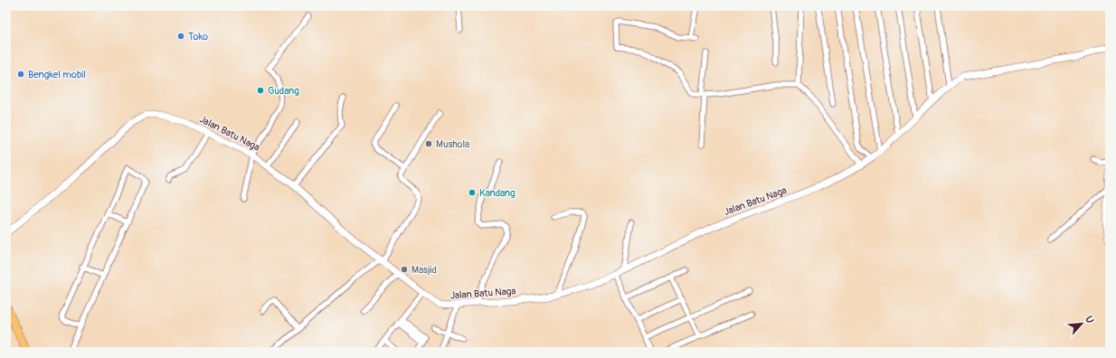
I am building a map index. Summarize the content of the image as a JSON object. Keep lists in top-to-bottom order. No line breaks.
{"streets":{"street":["Jalan Batu Naga"]},"places":["Toko","Bengkel mobil","Gudang","Mushola","Kandang","Masjid"],"north":"top right"}
